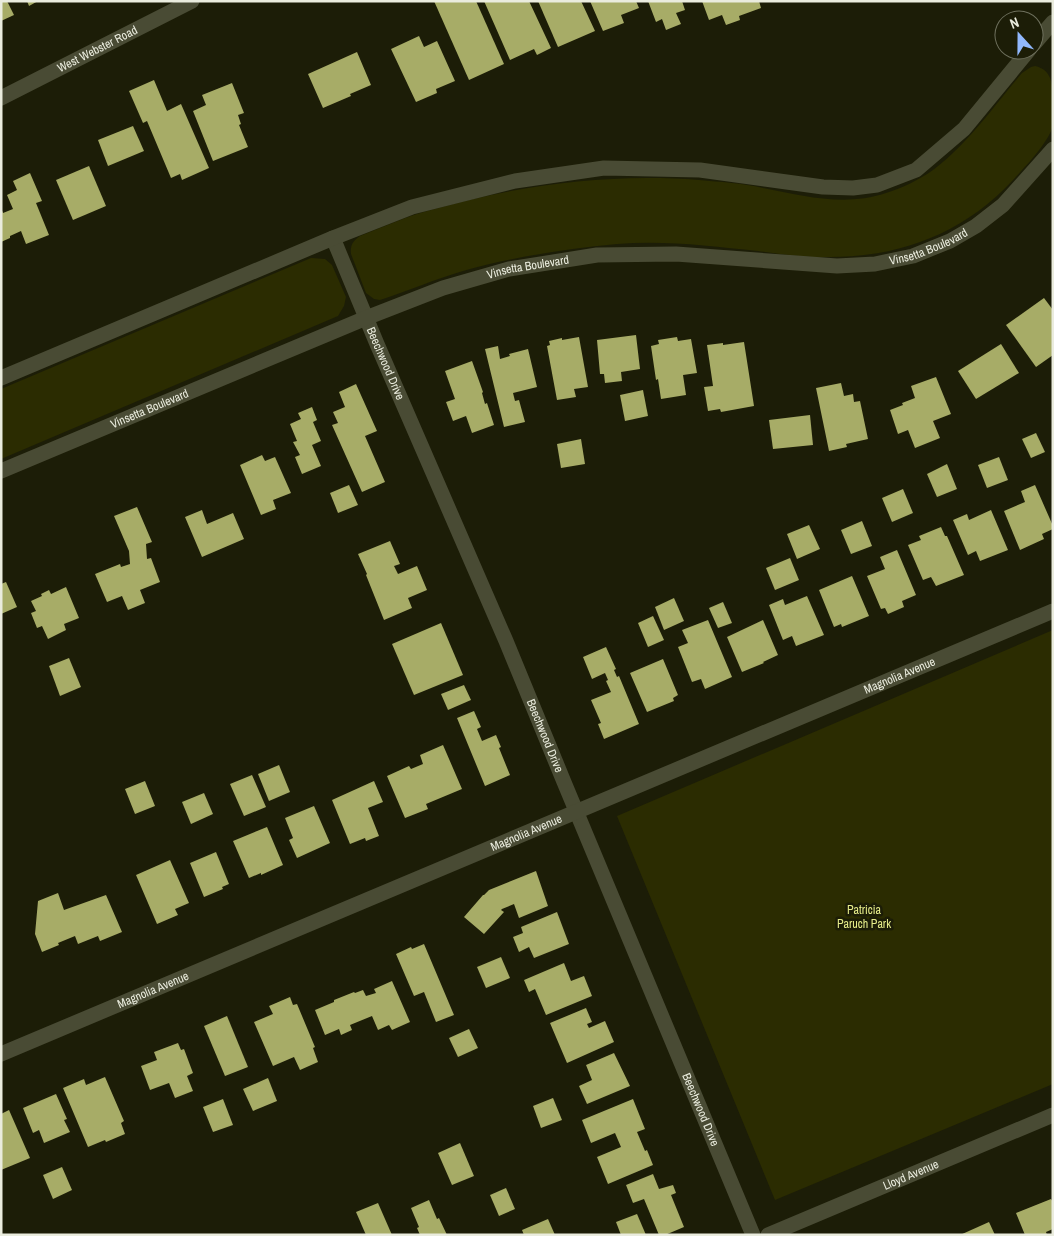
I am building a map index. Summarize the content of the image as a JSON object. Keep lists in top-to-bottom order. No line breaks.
{"streets":{"street":["West Webster Road","Vinsetta Boulevard","Beechwood Drive","Magnolia Avenue","Lloyd Avenue"]},"crossings":[["Vinsetta Boulevard","Beechwood Drive"],["Beechwood Drive","Magnolia Avenue"]],"parks":["Patricia Paruch Park"],"north":"top"}
